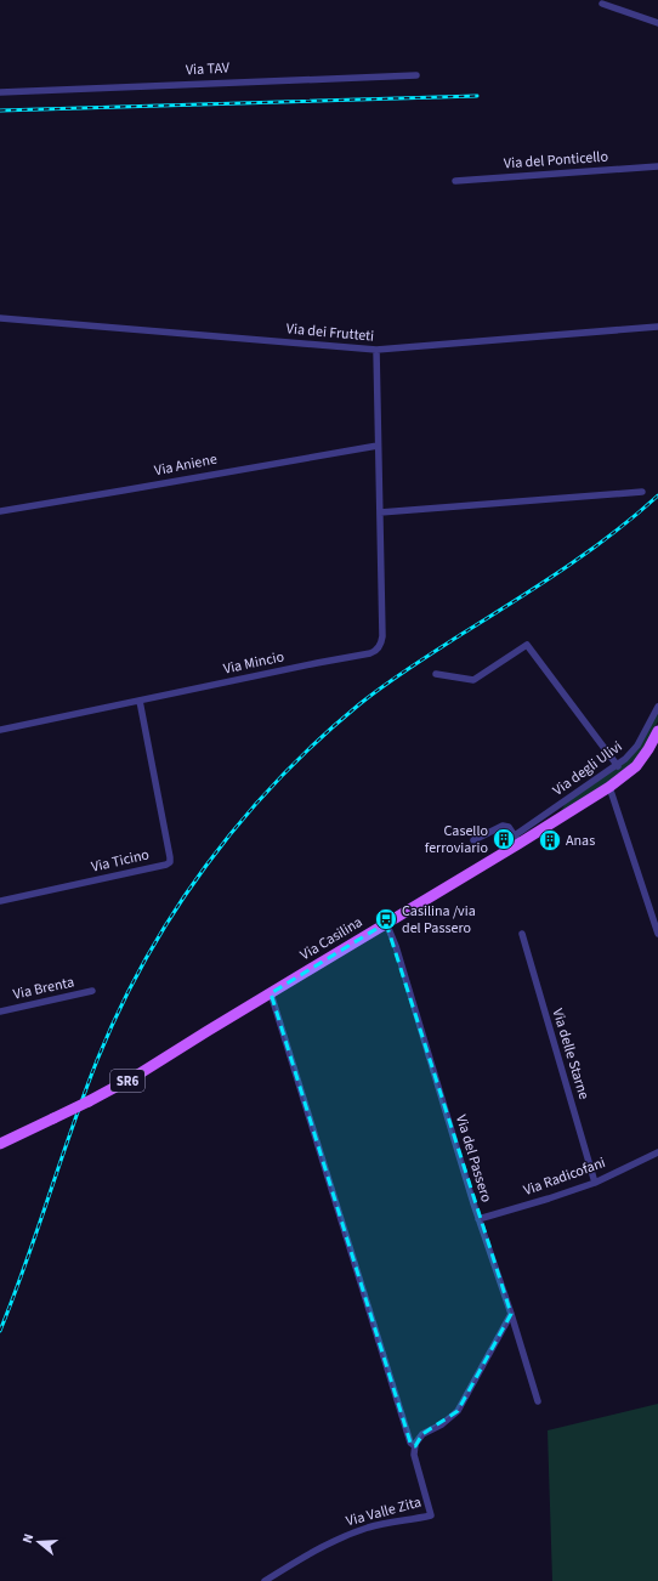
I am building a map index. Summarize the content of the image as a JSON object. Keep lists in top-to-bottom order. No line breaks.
{"streets":{"main road":["Via Casilina","SR6"],"street":["Via TAV","Via del Ponticello","Via dei Frutteti","Via Aniene","Via Mincio","Via degli Ulivi","Via Ticino","Via Brenta","Via delle Starne","Via del Passero","Via Radicofani","Via Valle Zita"]},"crossings":[["Via dei Frutteti","Via Mincio"],["Via Aniene","Via Mincio"],["Via Mincio","Via Ticino"],["Via degli Ulivi","Via Casilina"],["Via Casilina","Via del Passero"],["Via delle Starne","Via Radicofani"],["Via del Passero","Via Radicofani"]],"places":{"building":["Casello ferroviario","Anas"],"bus stop":["Casilina /via del Passero"]},"north":"left"}
